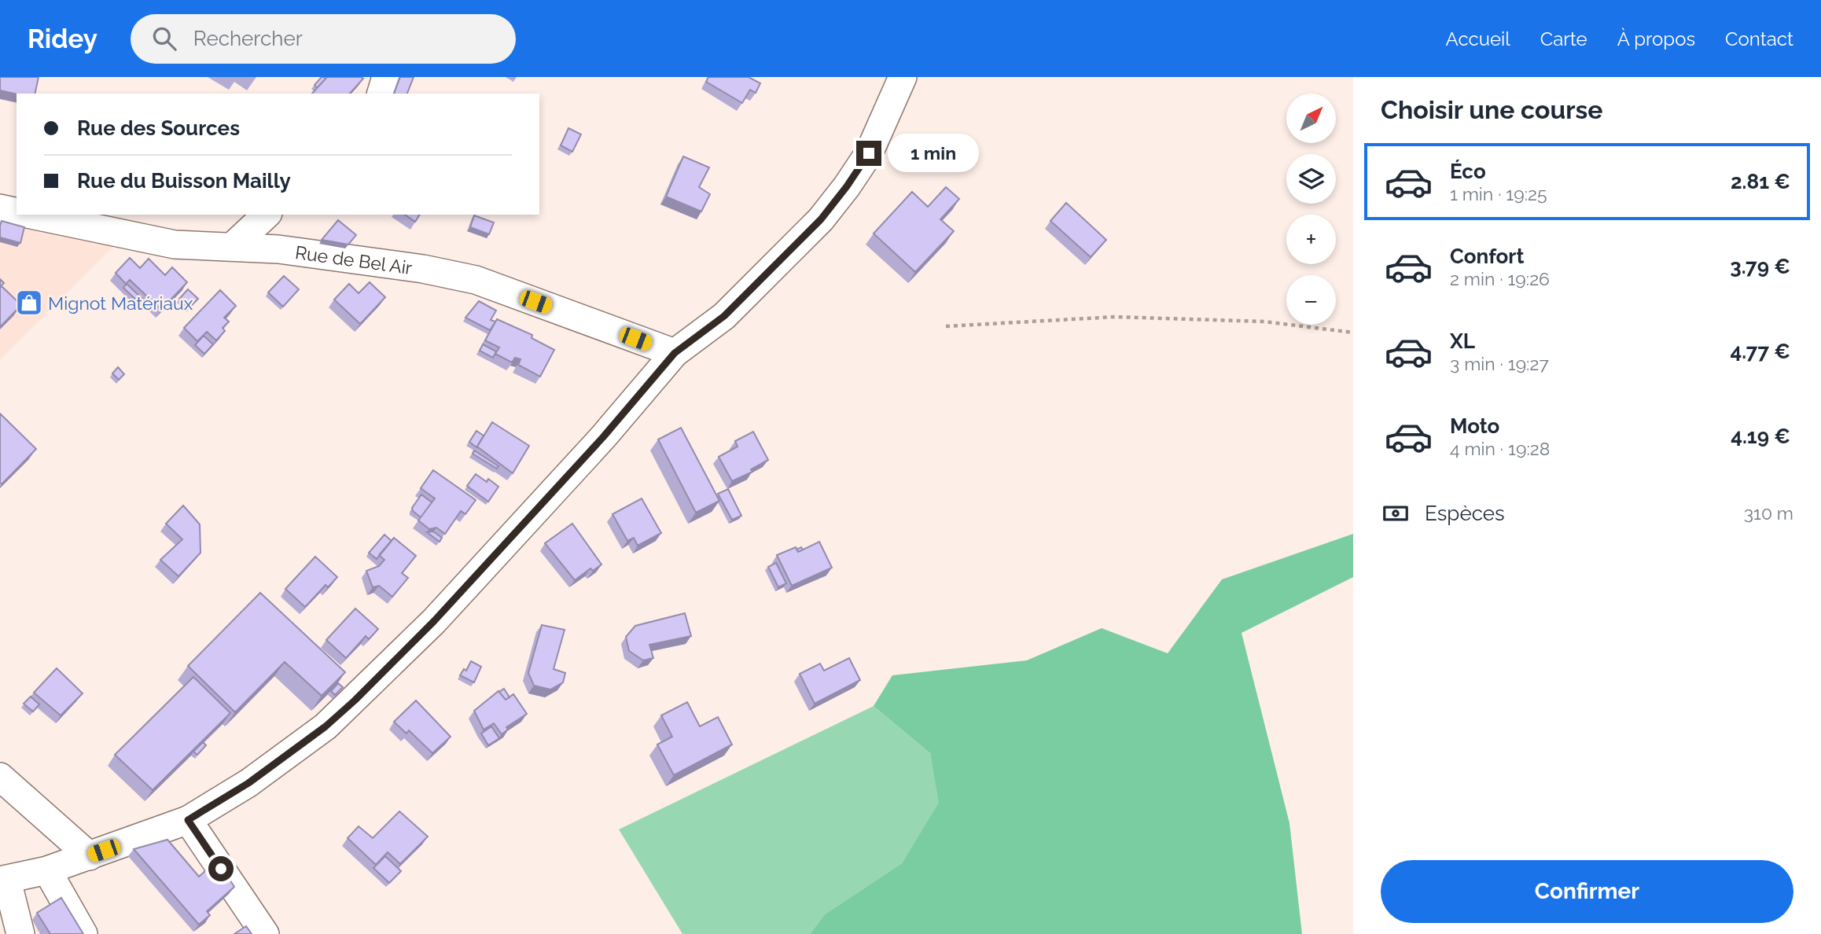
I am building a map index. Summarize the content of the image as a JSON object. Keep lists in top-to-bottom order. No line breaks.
{"streets":{"street":["Rue de Bel Air"]},"places":{"shop":["Mignot Matériaux"]},"north":"top right","page":{"header":"Ridey","search":"Rechercher","nav":["Accueil","Carte","À propos","Contact"],"heading":"Choisir une course","map_buttons":["+","−"],"banner":["Rue des Sources","Rue du Buisson Mailly"],"bubble":"1 min","list":[{"name":"Éco","note":"1 min · 19:25","value":"2.81 €"},{"name":"Confort","note":"2 min · 19:26","value":"3.79 €"},{"name":"XL","note":"3 min · 19:27","value":"4.77 €"},{"name":"Moto","note":"4 min · 19:28","value":"4.19 €"}],"pay":["Espèces","310 m"],"buttons":"Confirmer"}}
